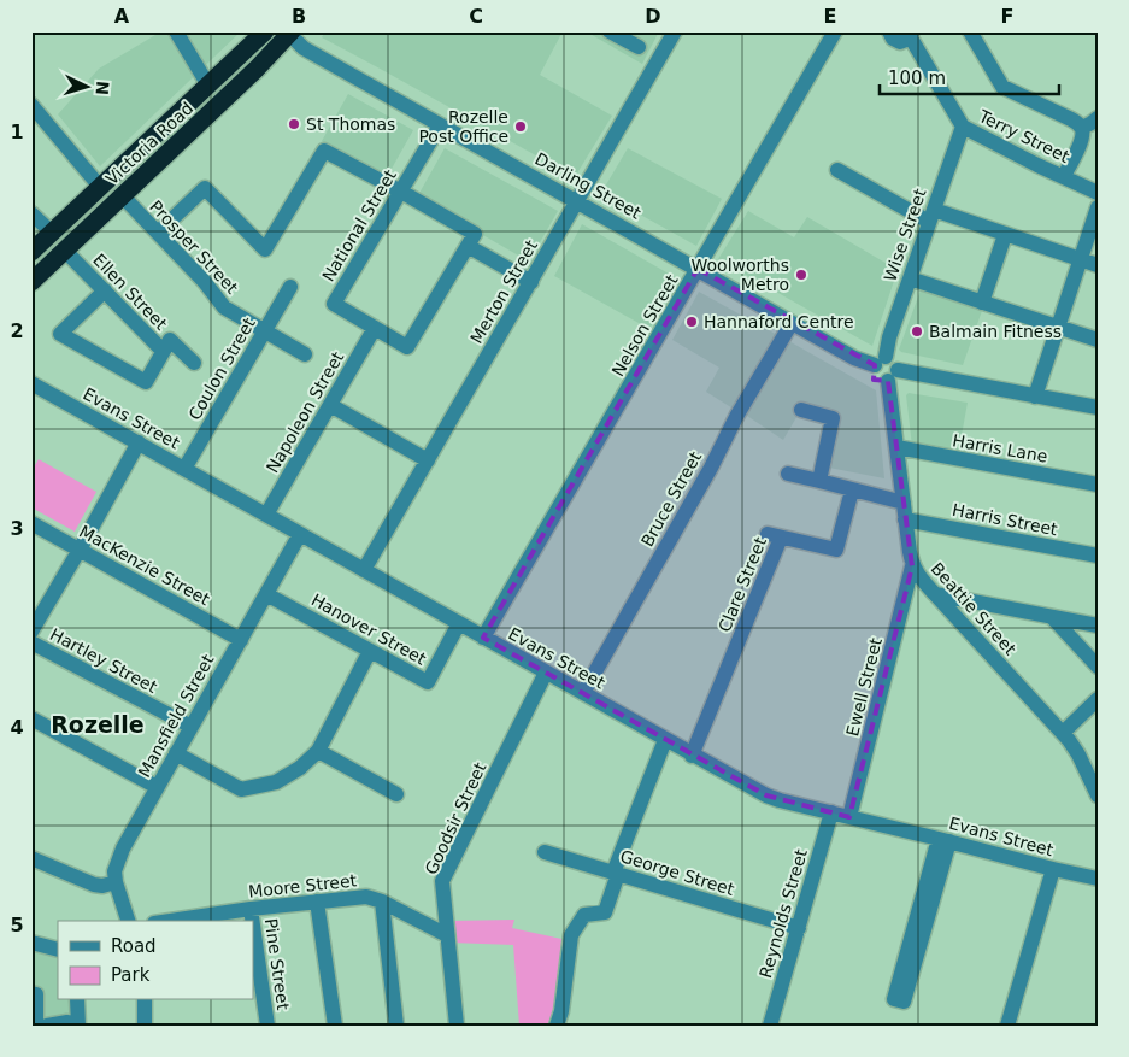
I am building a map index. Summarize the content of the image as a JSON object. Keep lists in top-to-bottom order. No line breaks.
{"streets":{"highway":["Victoria Road"],"street":["Terry Street","Darling Street","National Street","Wise Street","Prosper Street","Ellen Street","Merton Street","Nelson Street","Coulon Street","Napoleon Street","Evans Street","Harris Lane","Bruce Street","Harris Street","MacKenzie Street","Clare Street","Beattie Street","Hanover Street","Hartley Street","Ewell Street","Mansfield Street","Goodsir Street","George Street","Moore Street","Reynolds Street","Pine Street"]},"crossings":[["Terry Street","Wise Street"],["Victoria Road","Darling Street"],["Victoria Road","Prosper Street"],["Victoria Road","Ellen Street"],["Darling Street","National Street"],["Darling Street","Wise Street"],["Darling Street","Merton Street"],["Darling Street","Nelson Street"],["Darling Street","Bruce Street"],["National Street","Napoleon Street"],["Prosper Street","Coulon Street"],["Merton Street","Evans Street"],["Nelson Street","Evans Street"],["Coulon Street","Evans Street"],["Napoleon Street","Evans Street"],["Evans Street","Bruce Street"],["Evans Street","Clare Street"],["Evans Street","Hanover Street"],["Evans Street","Ewell Street"],["Evans Street","Mansfield Street"],["Evans Street","Goodsir Street"],["Evans Street","Reynolds Street"],["Harris Lane","Beattie Street"],["Harris Street","Beattie Street"],["MacKenzie Street","Mansfield Street"],["Beattie Street","Ewell Street"],["Hanover Street","Mansfield Street"],["Hartley Street","Mansfield Street"],["Goodsir Street","Moore Street"],["George Street","Reynolds Street"],["Moore Street","Pine Street"]],"districts":["Rozelle"],"places":["St Thomas","Rozelle Post Office","Woolworths Metro","Hannaford Centre","Balmain Fitness"],"legend":["Road","Park"],"scale_bar":"100 m","north":"right","grid":{"columns":["A","B","C","D","E","F"],"rows":["1","2","3","4","5"]}}
